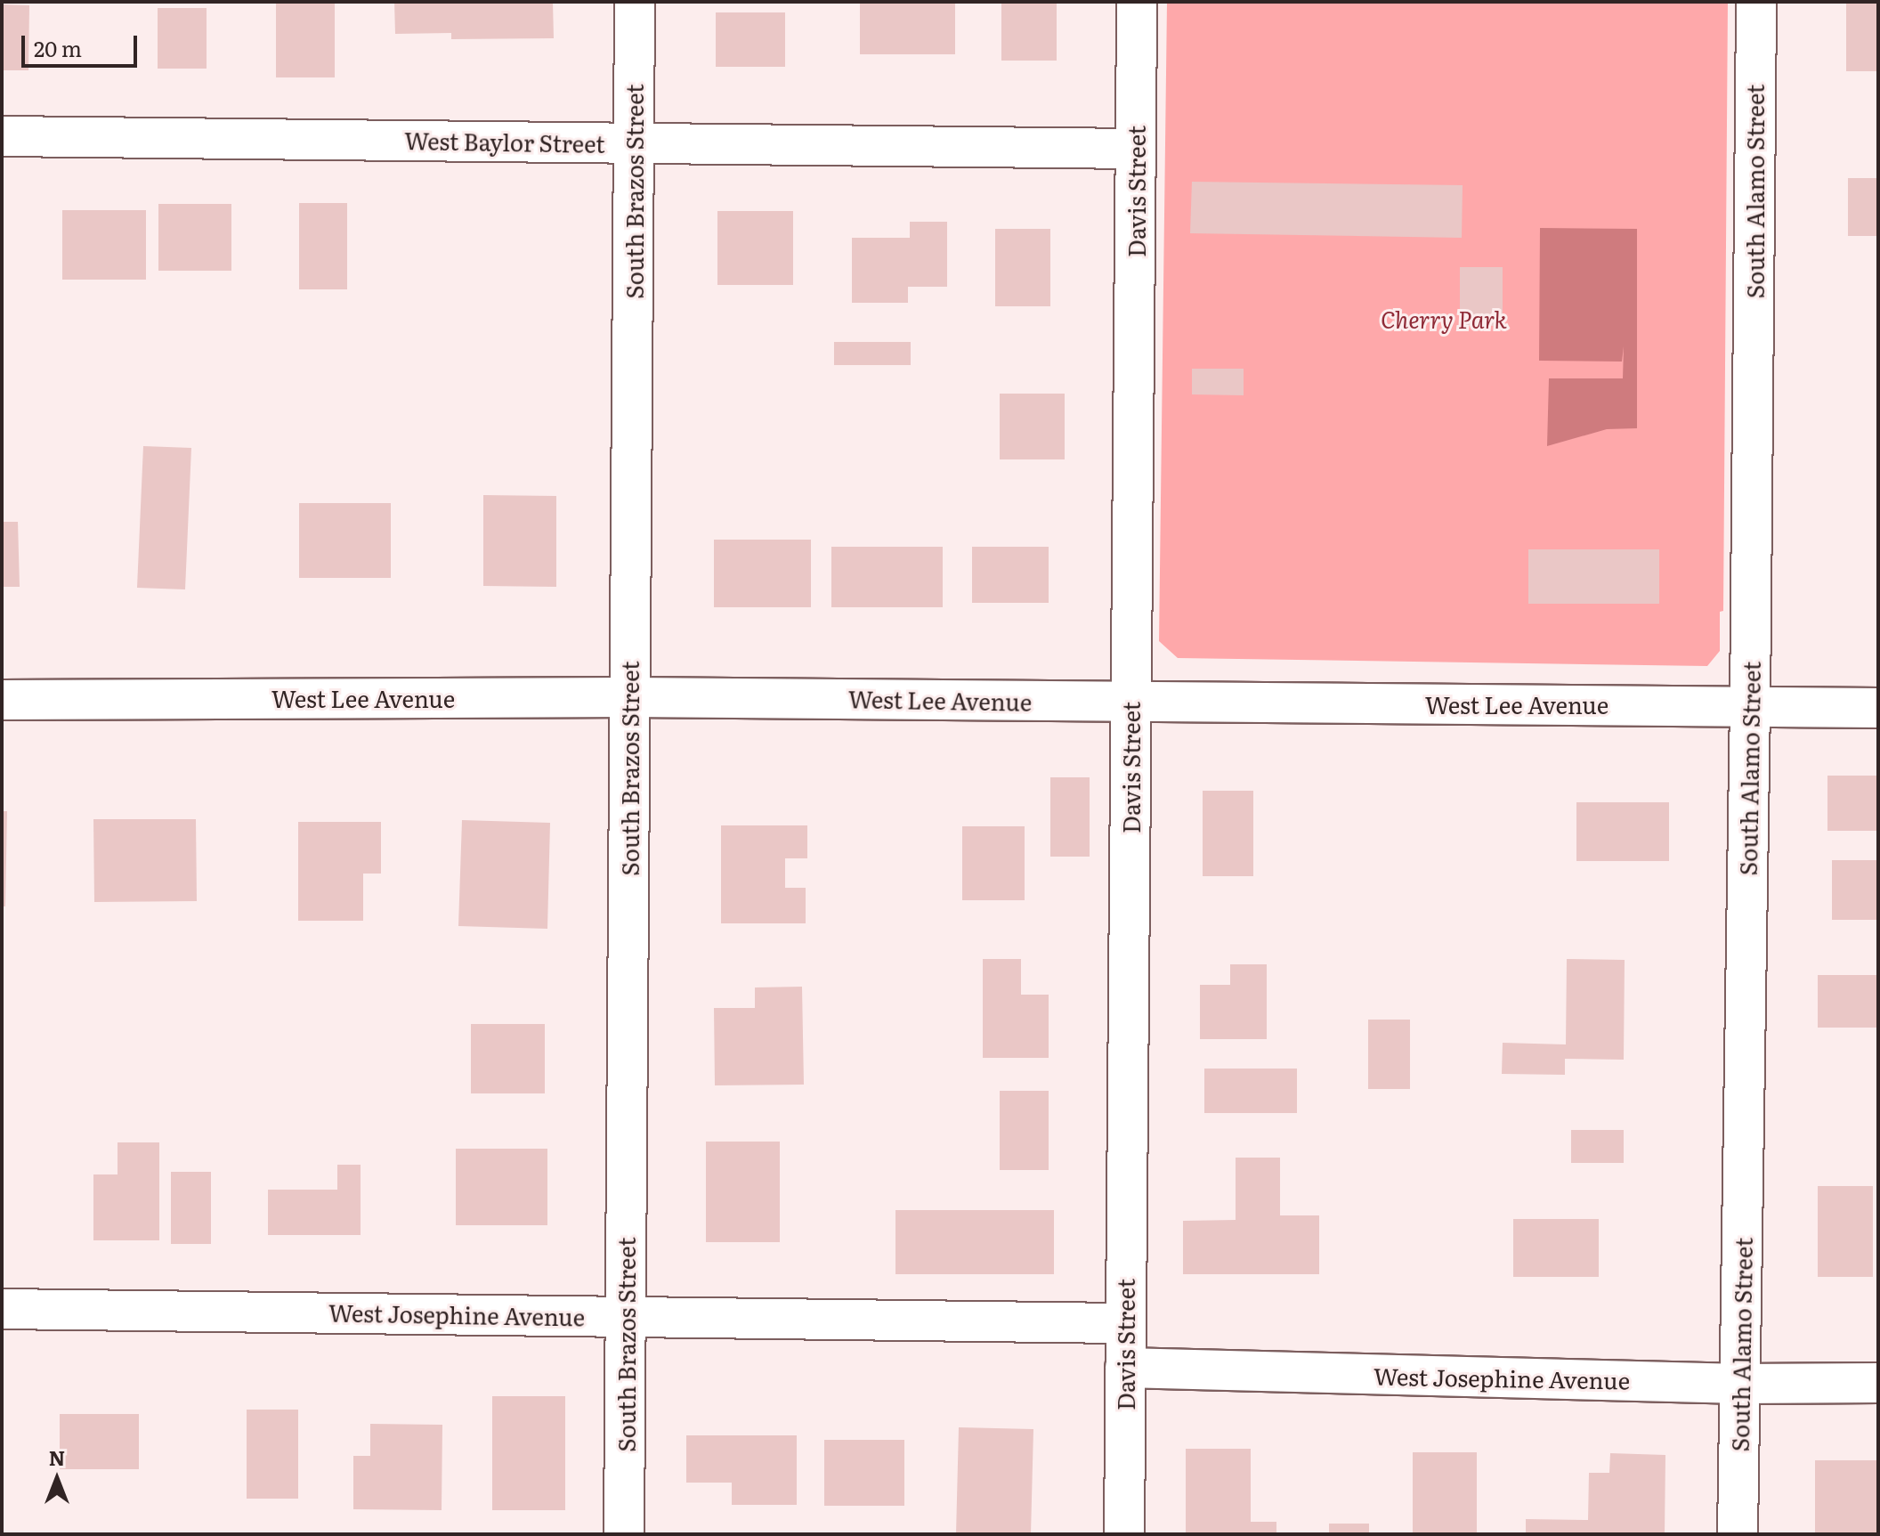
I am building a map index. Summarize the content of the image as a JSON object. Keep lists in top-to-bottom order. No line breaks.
{"streets":{"street":["West Baylor Street","South Brazos Street","Davis Street","South Alamo Street","West Lee Avenue","West Josephine Avenue"]},"crossings":[["West Baylor Street","South Brazos Street"],["West Baylor Street","Davis Street"],["South Brazos Street","West Lee Avenue"],["South Brazos Street","West Josephine Avenue"],["Davis Street","West Lee Avenue"],["Davis Street","West Josephine Avenue"],["South Alamo Street","West Lee Avenue"],["South Alamo Street","West Josephine Avenue"]],"parks":["Cherry Park"],"scale_bar":"20 m","north":"top"}
